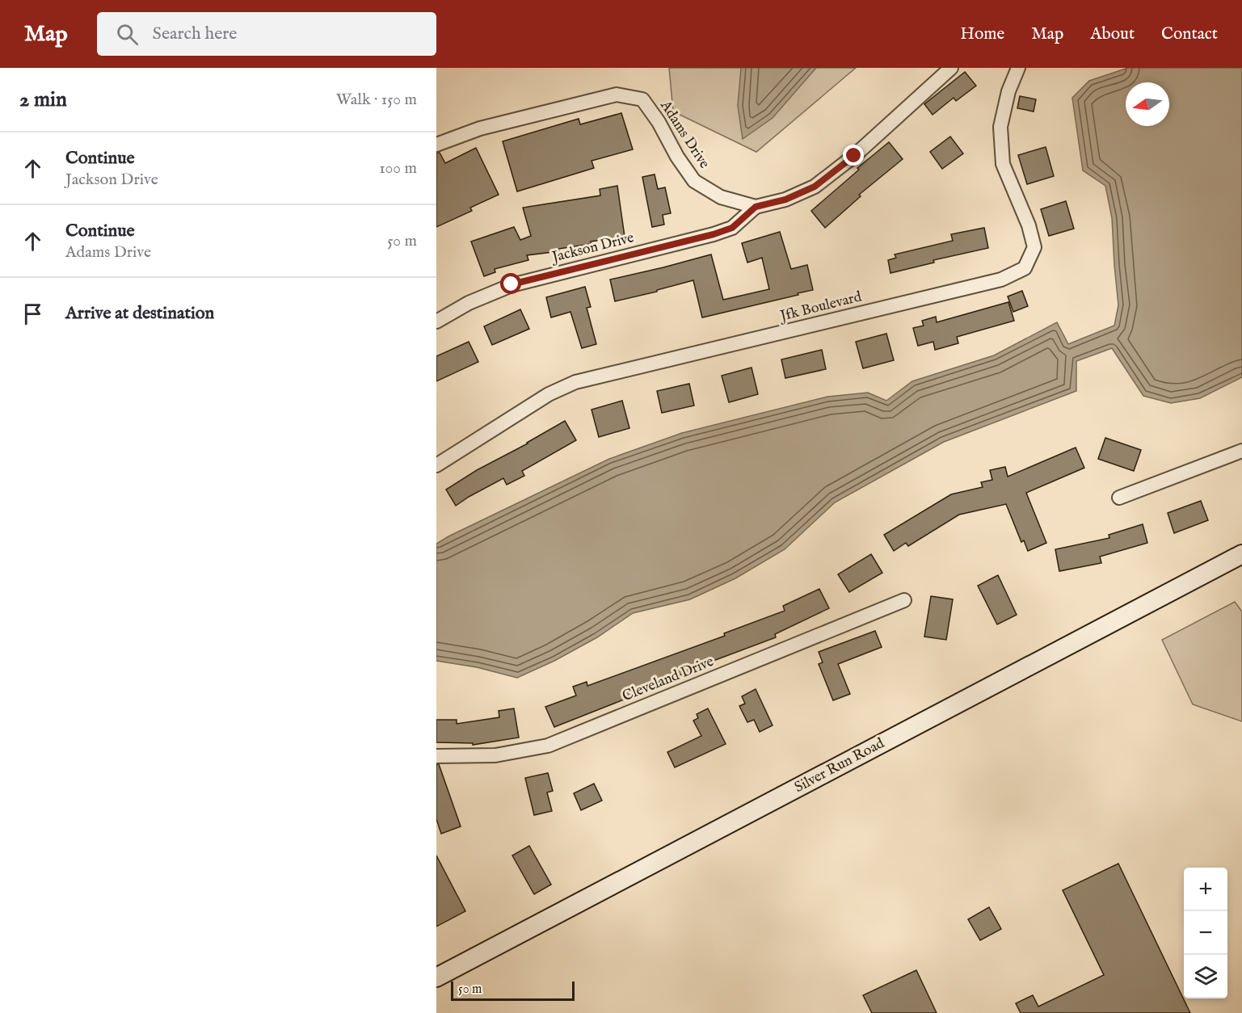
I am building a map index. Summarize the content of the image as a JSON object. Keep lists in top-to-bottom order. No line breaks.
{"streets":{"main road":["Silver Run Road"],"street":["Adams Drive","Jackson Drive","Jfk Boulevard","Cleveland Drive"]},"crossings":[["Adams Drive","Jackson Drive"]],"scale_bar":"50 m","north":"left","page":{"header":"Map","search":"Search here","nav":["Home","Map","About","Contact"],"heading":["2 min","Walk · 150 m"],"list":[["Continue","Jackson Drive","100 m"],["Continue","Adams Drive","50 m"],"Arrive at destination"],"map_buttons":["+","−"],"scale":"50 m"}}
